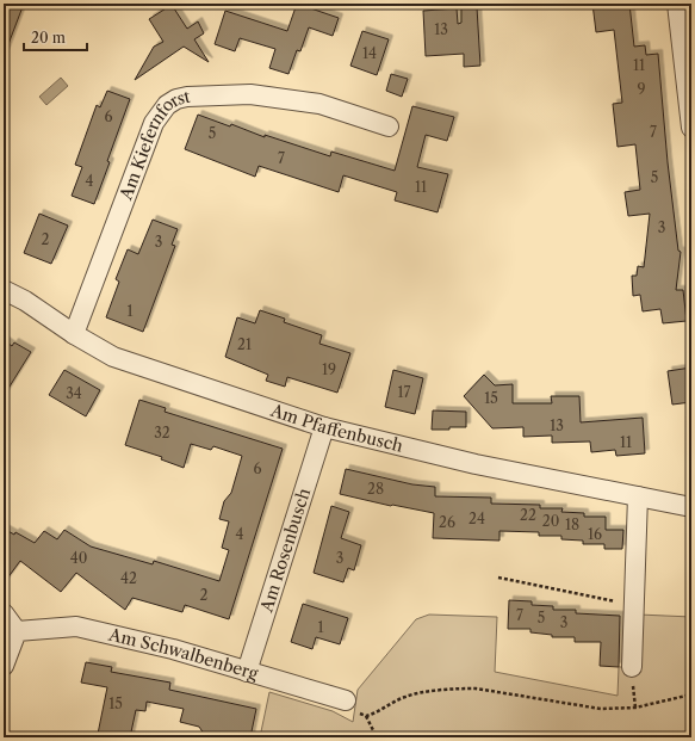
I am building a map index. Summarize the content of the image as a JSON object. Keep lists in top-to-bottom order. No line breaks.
{"streets":{"street":["Am Kiefernforst","Am Pfaffenbusch","Am Rosenbusch","Am Schwalbenberg"]},"crossings":[["Am Kiefernforst","Am Pfaffenbusch"],["Am Pfaffenbusch","Am Rosenbusch"],["Am Rosenbusch","Am Schwalbenberg"]],"house_numbers":["13","14","11","9","6","7","5","7","5","4","11","3","2","3","1","21","19","17","34","15","13","32","11","6","28","22","24","20","26","18","4","16","40","3","42","2","7","5","3","1","15"],"scale_bar":"20 m"}
